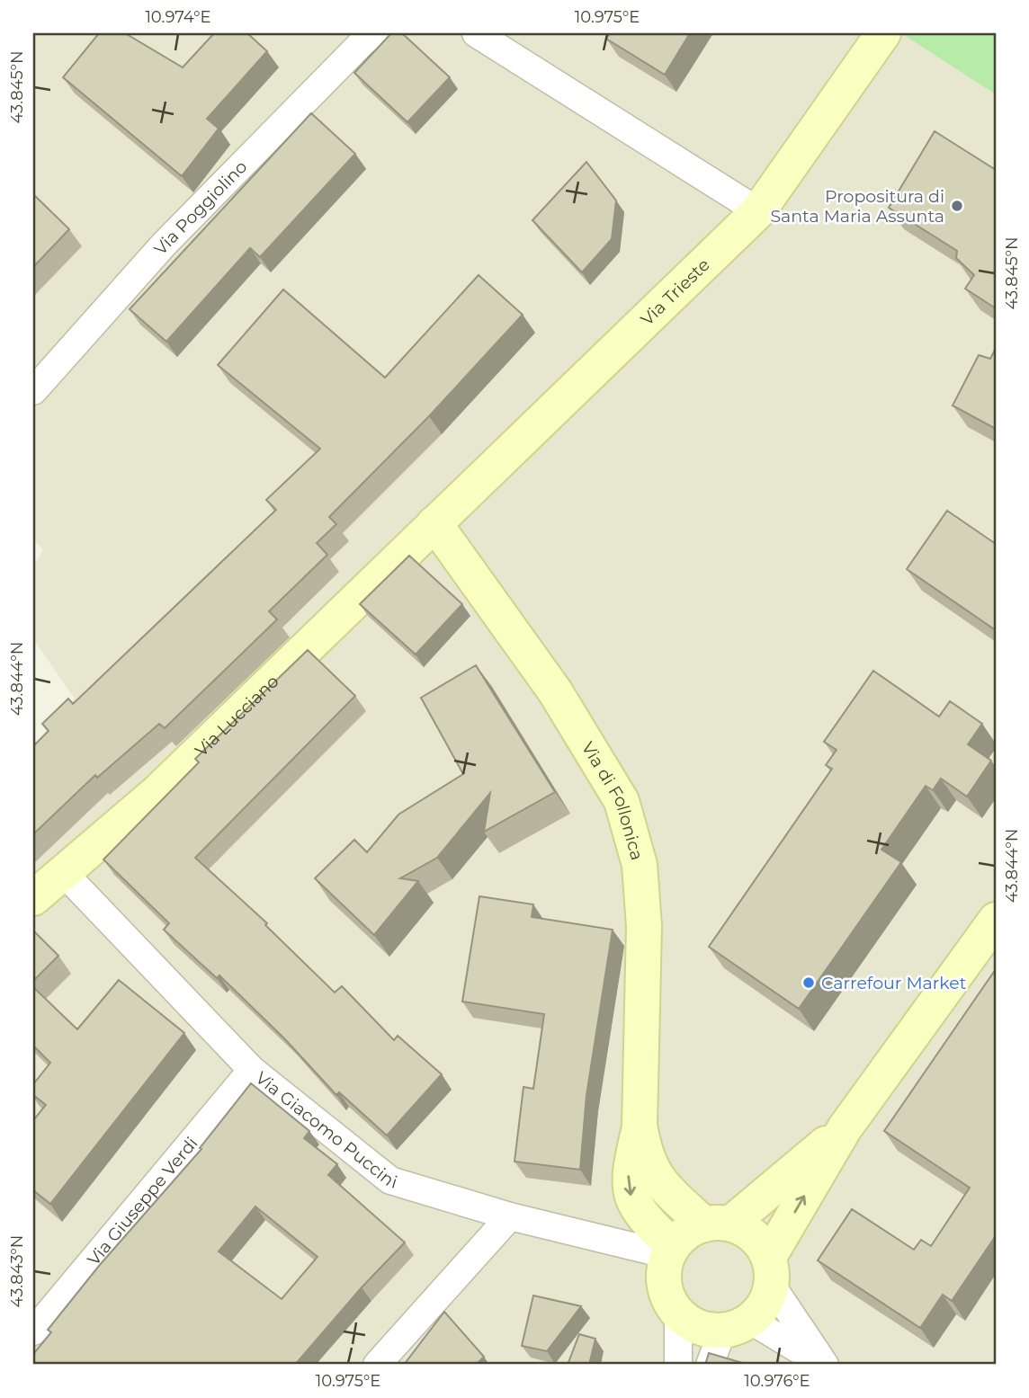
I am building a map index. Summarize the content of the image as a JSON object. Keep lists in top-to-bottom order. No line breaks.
{"streets":{"street":["Via Poggiolino","Via Trieste","Via Lucciano","Via di Follonica","Via Giacomo Puccini","Via Giuseppe Verdi"]},"crossings":[["Via Trieste","Via Lucciano"],["Via Trieste","Via di Follonica"],["Via Lucciano","Via di Follonica"],["Via Lucciano","Via Giacomo Puccini"],["Via di Follonica","Via Giacomo Puccini"],["Via Giacomo Puccini","Via Giuseppe Verdi"]],"places":["Propositura di Santa Maria Assunta","Carrefour Market"],"coordinates":["10.974°E","10.975°E","43.845°N","43.844°N","43.843°N","10.976°E"]}
